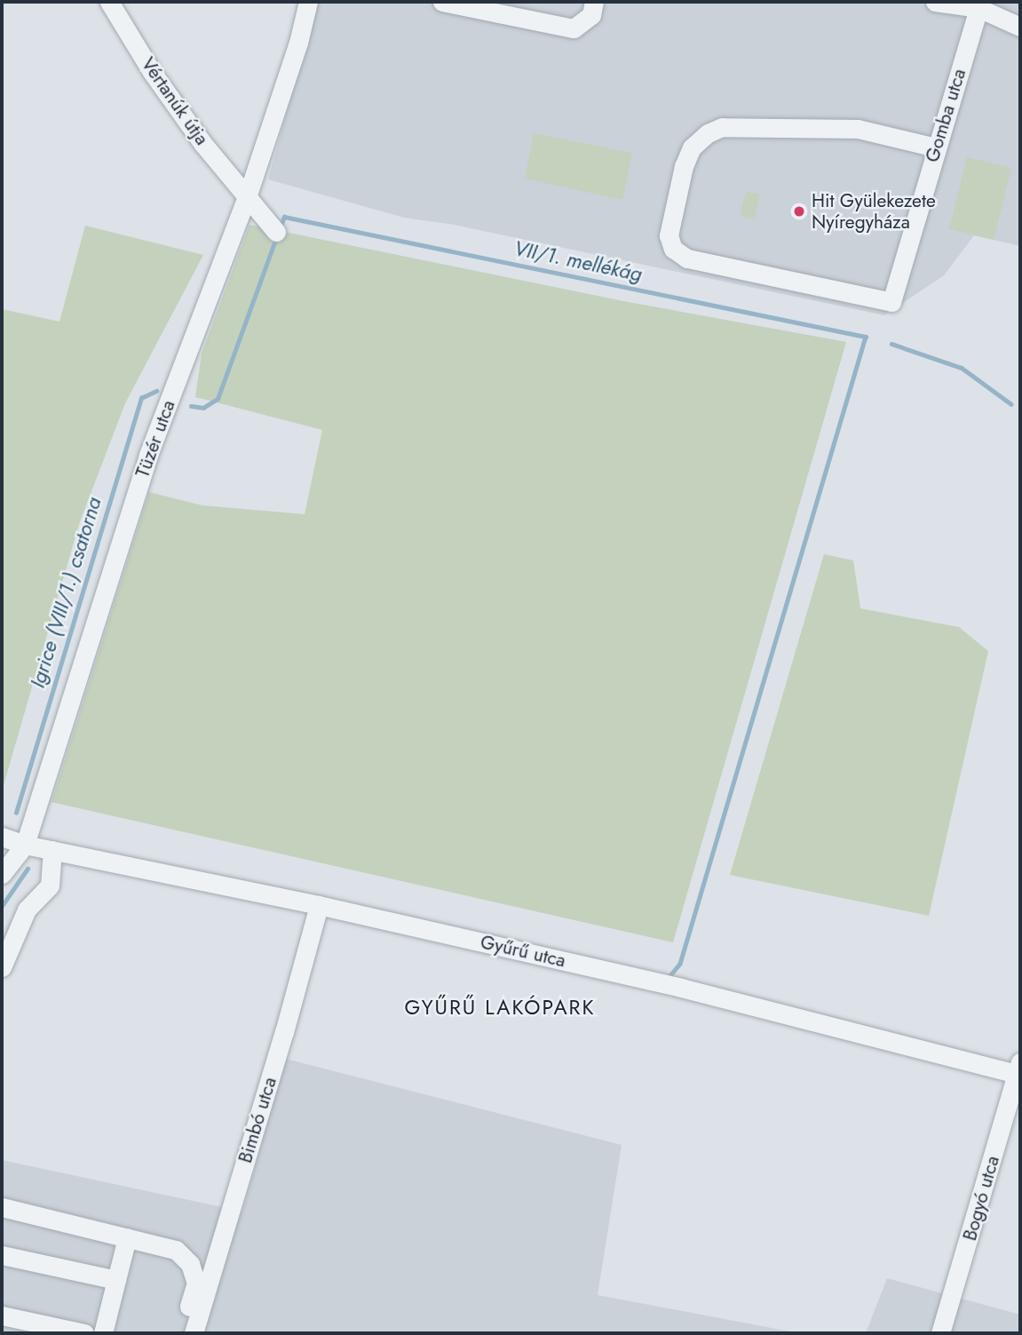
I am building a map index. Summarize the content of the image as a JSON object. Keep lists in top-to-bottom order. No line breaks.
{"streets":{"street":["Vértanúk útja","Gomba utca","Tüzér utca","Gyűrű utca","Bimbó utca","Bogyó utca"]},"crossings":[["Vértanúk útja","Tüzér utca"],["Tüzér utca","Gyűrű utca"],["Gyűrű utca","Bimbó utca"],["Gyűrű utca","Bogyó utca"]],"districts":["GYŰRŰ LAKÓPARK"],"water":["VII/1. mellékág","Igrice (VIII/1.) csatorna"],"places":["Hit Gyülekezete Nyíregyháza"]}
